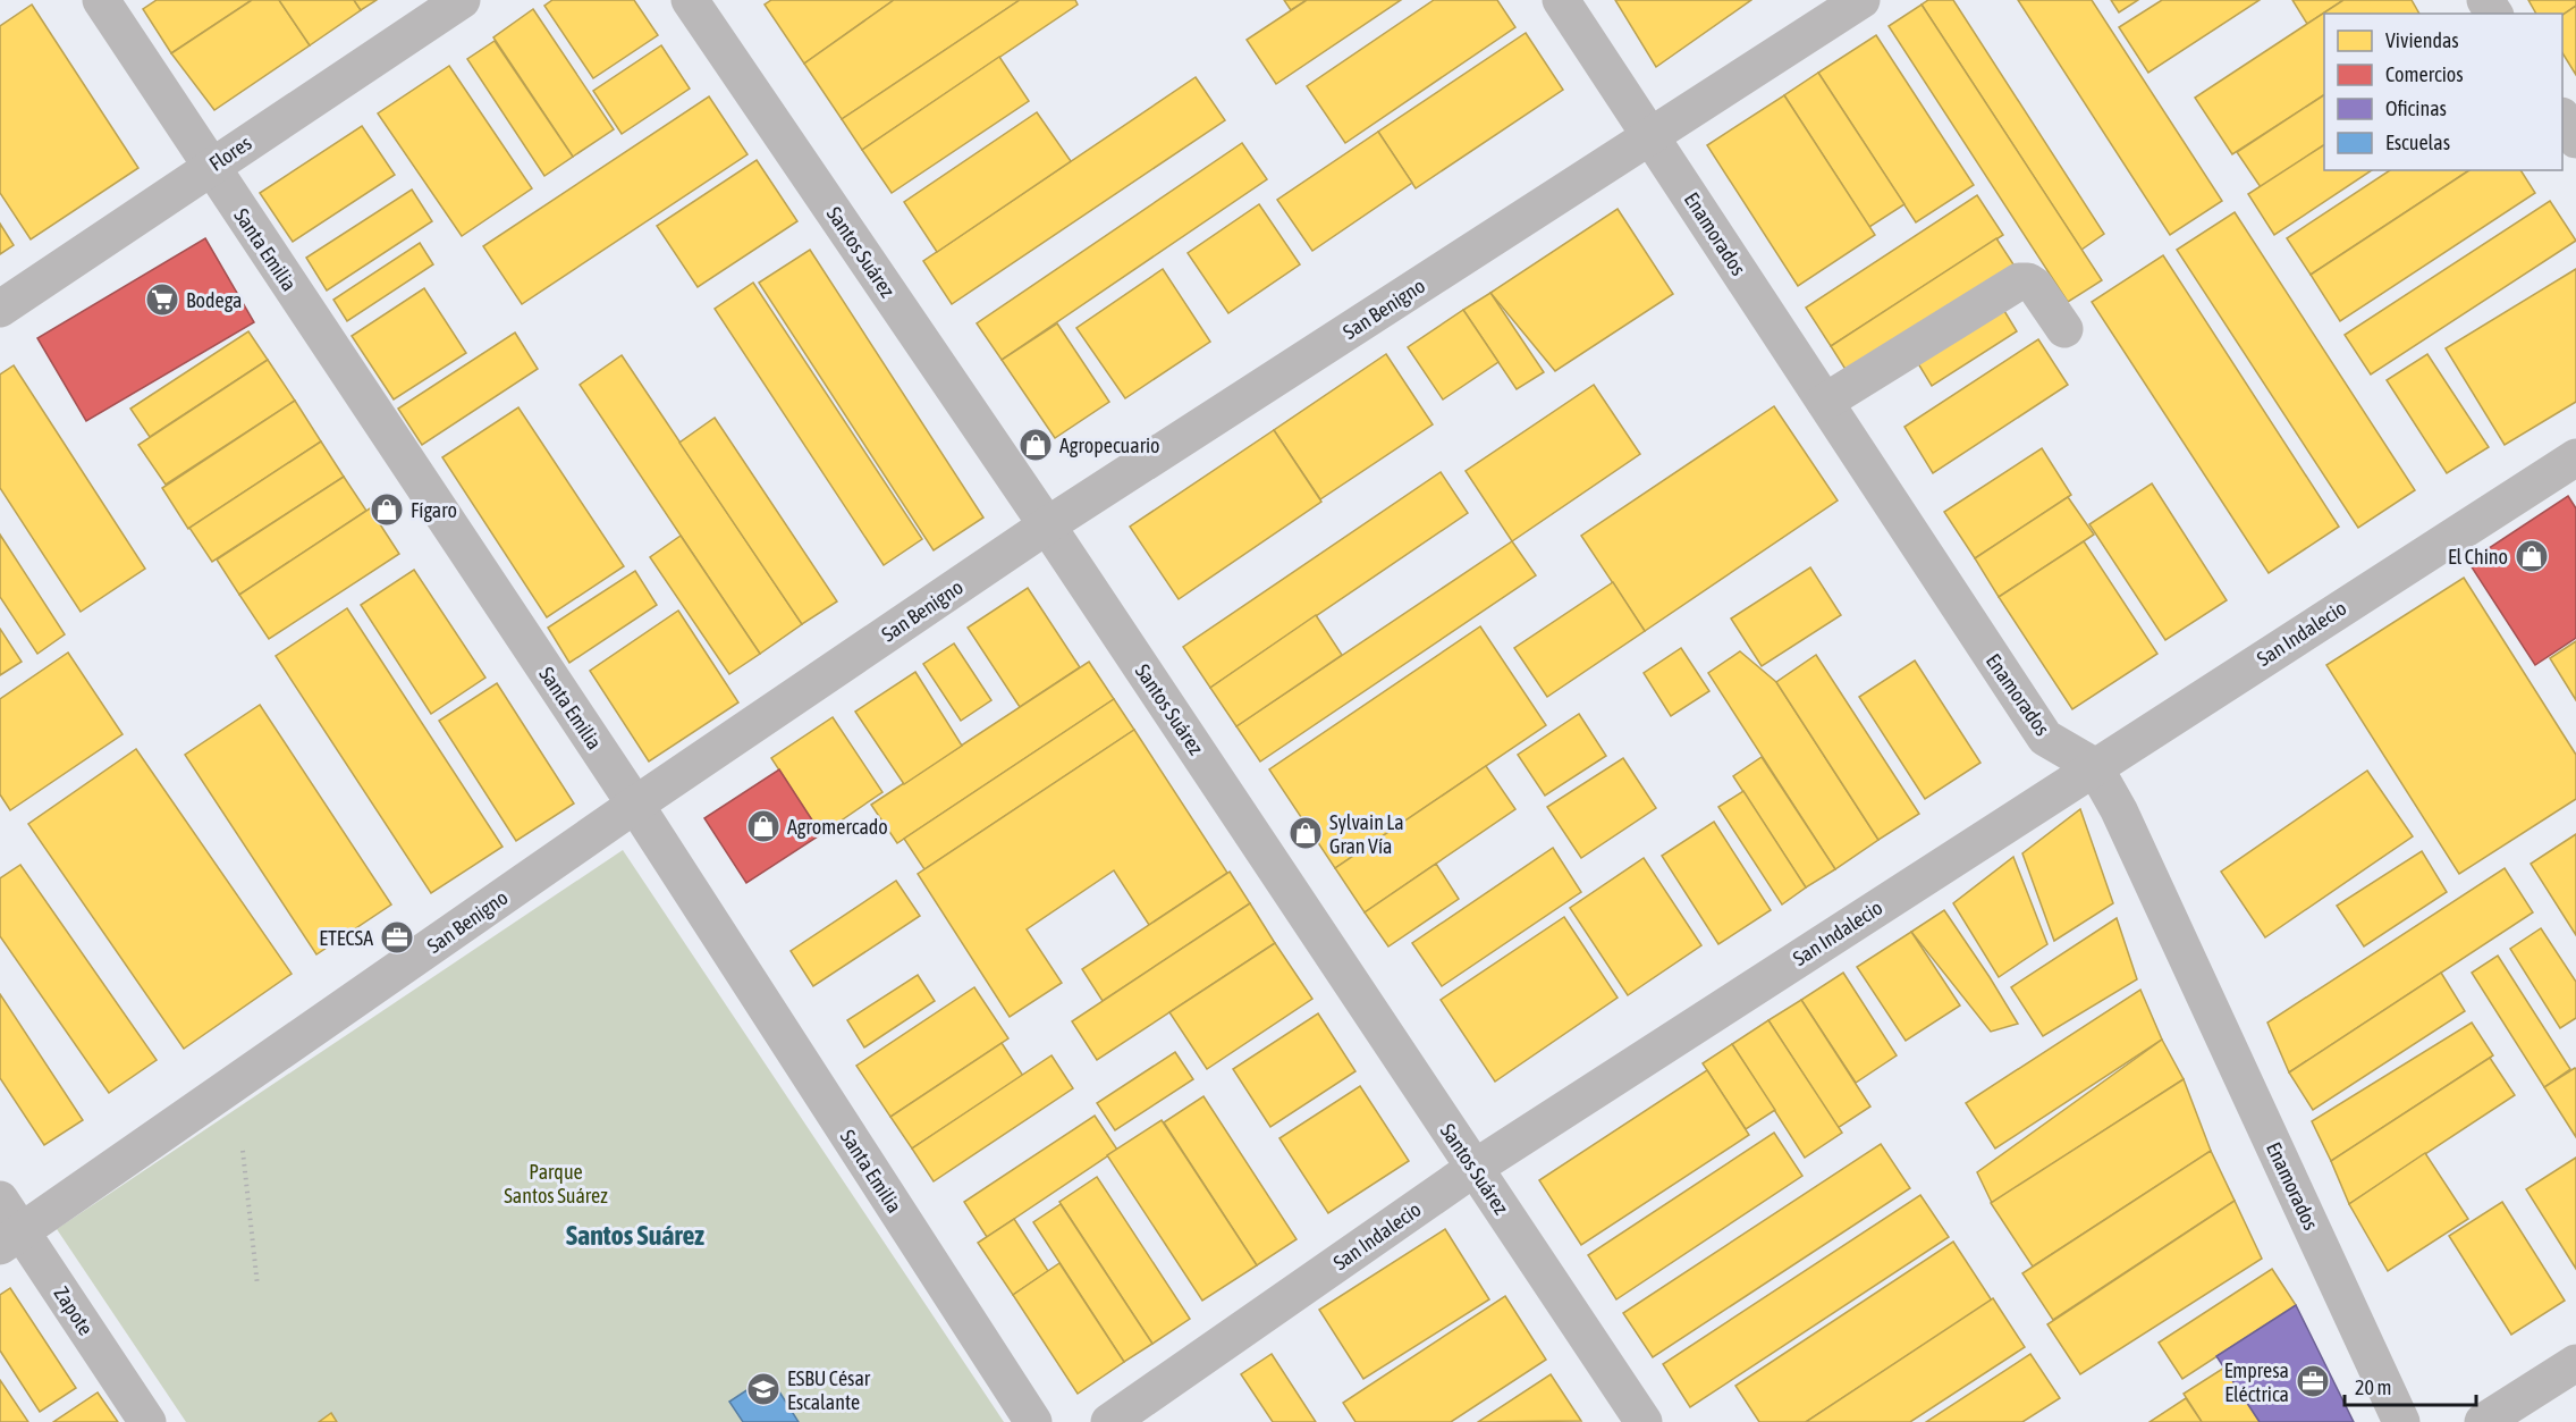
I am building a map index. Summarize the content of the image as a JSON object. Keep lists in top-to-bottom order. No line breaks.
{"streets":{"street":["Flores","Enamorados","Santa Emilia","Santos Suárez","San Benigno","San Indalecio","Zapote"]},"crossings":[["Flores","Santa Emilia"],["Enamorados","San Benigno"],["Enamorados","San Indalecio"],["Santa Emilia","San Benigno"],["Santos Suárez","San Benigno"],["Santos Suárez","San Indalecio"],["San Benigno","Zapote"]],"districts":["Santos Suárez"],"parks":["Parque Santos Suárez"],"places":{"supermarket":["Bodega"],"shop":["Agropecuario","Fígaro","El Chino","Agromercado","Sylvain La Gran Vía"],"office":["ETECSA","Empresa Eléctrica"],"school or university":["ESBU César Escalante"]},"legend":["Viviendas","Comercios","Oficinas","Escuelas"],"scale_bar":"20 m"}
